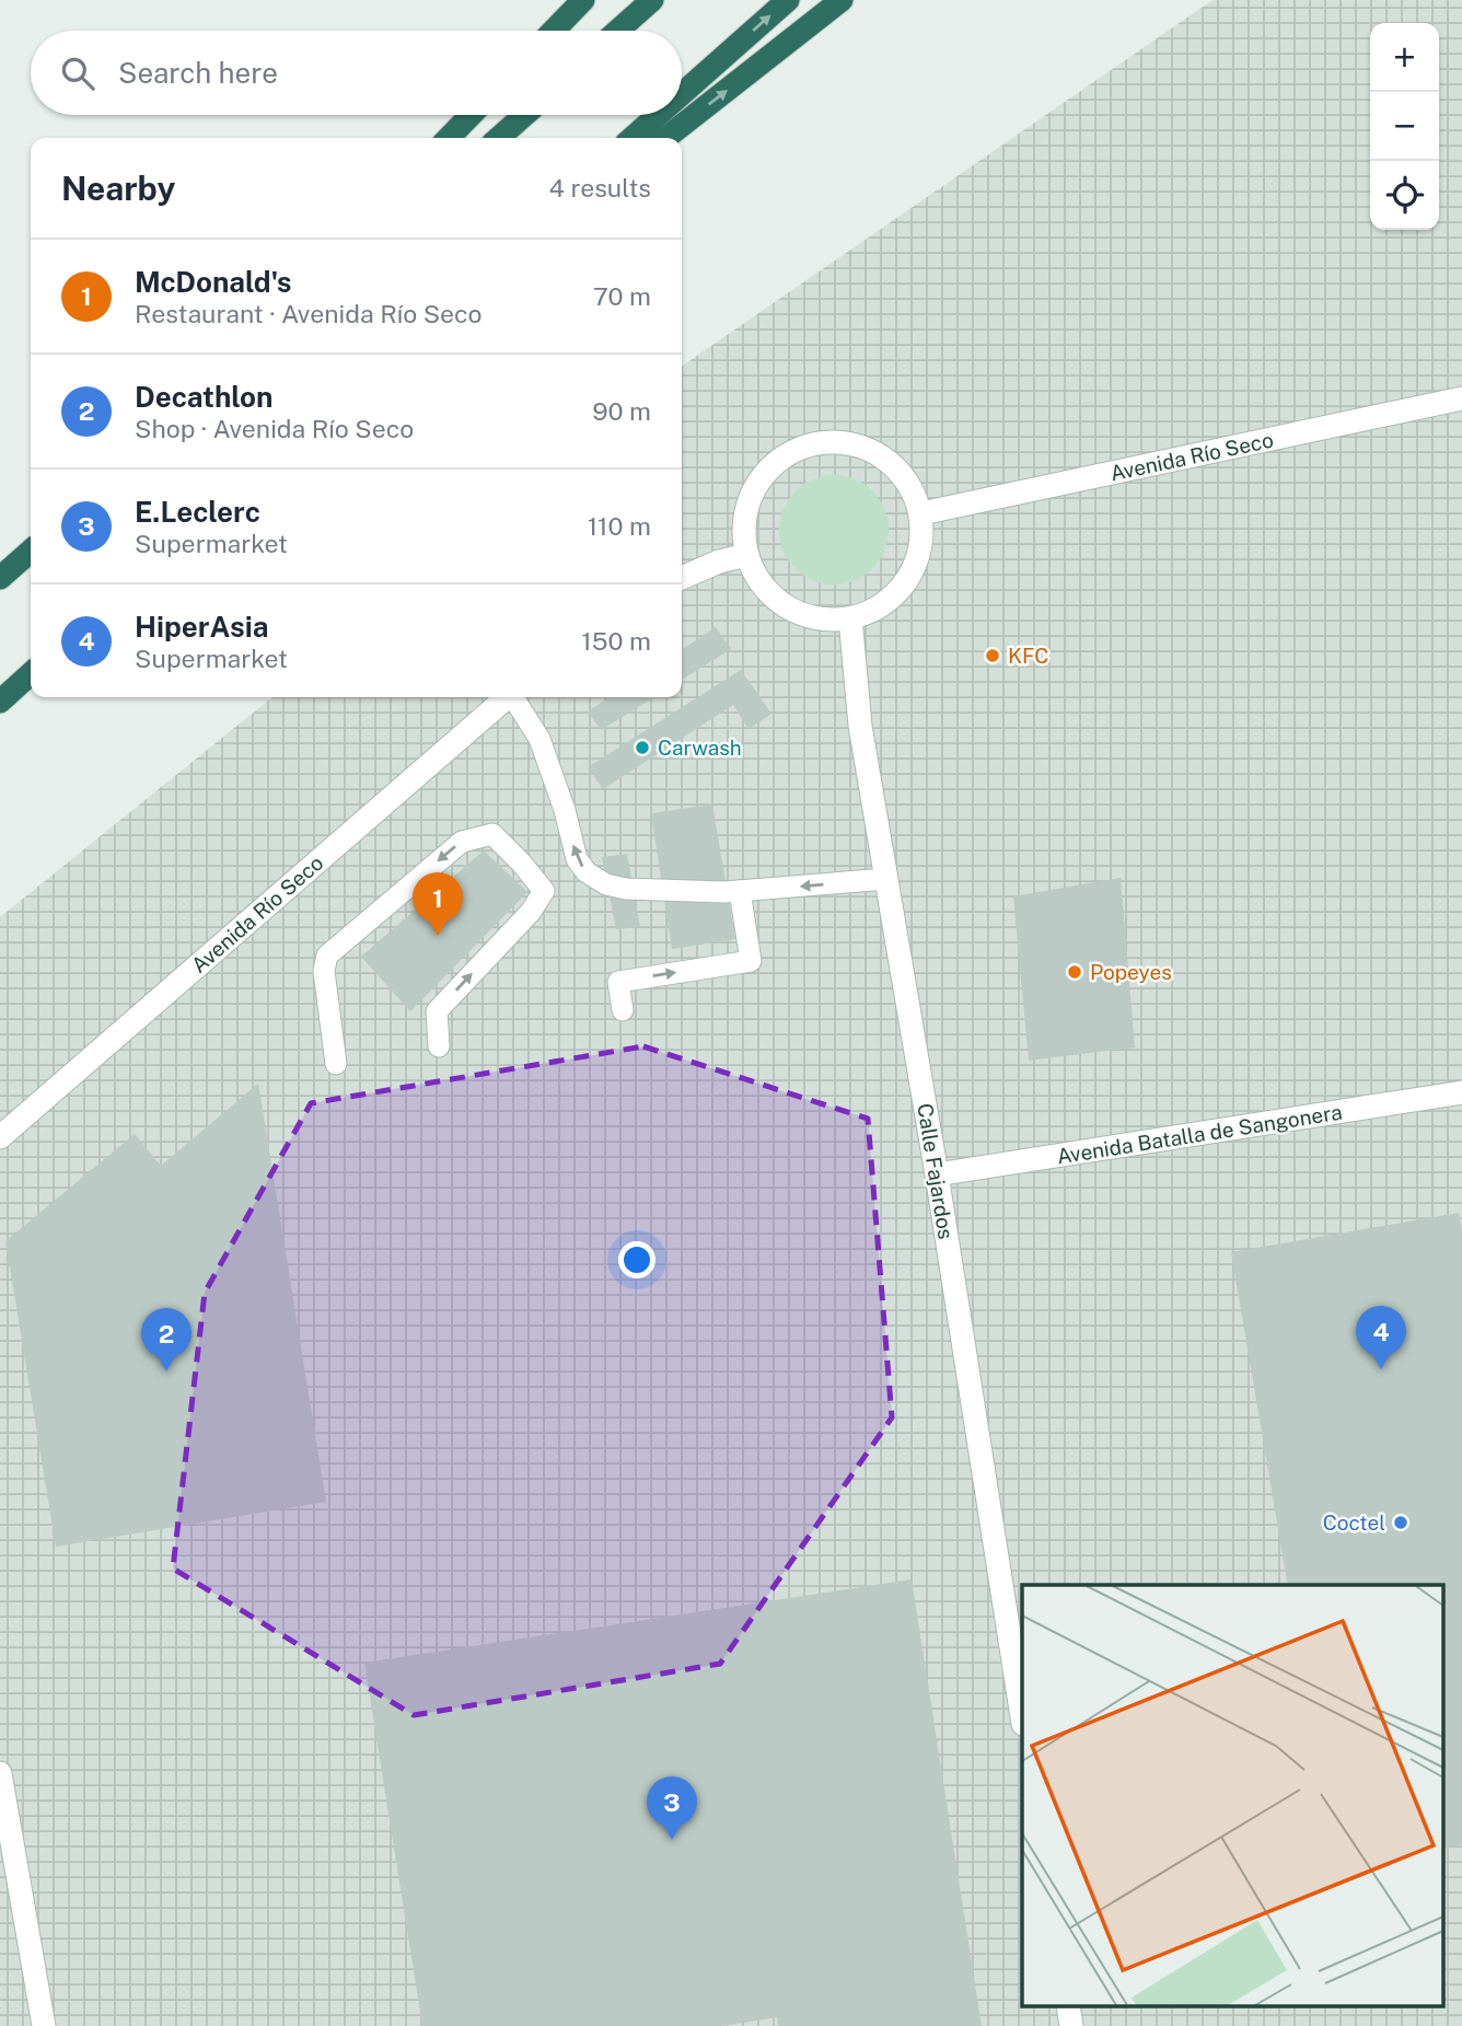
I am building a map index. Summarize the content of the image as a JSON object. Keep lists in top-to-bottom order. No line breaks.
{"streets":{"street":["Avenida Río Seco","Avenida Batalla de Sangonera","Calle Fajardos"]},"crossings":[["Avenida Río Seco","Calle Fajardos"],["Avenida Batalla de Sangonera","Calle Fajardos"]],"places":["KFC","Carwash","Popeyes","Coctel"],"page":{"map_buttons":["+","−"],"search":"Search here","heading":["Nearby","4 results"],"list":[{"mark":"1","name":"McDonald's","note":"Restaurant · Avenida Río Seco","value":"70 m"},{"mark":"2","name":"Decathlon","note":"Shop · Avenida Río Seco","value":"90 m"},{"mark":"3","name":"E.Leclerc","note":"Supermarket","value":"110 m"},{"mark":"4","name":"HiperAsia","note":"Supermarket","value":"150 m"}],"pins":["1","4","2","3"]}}
